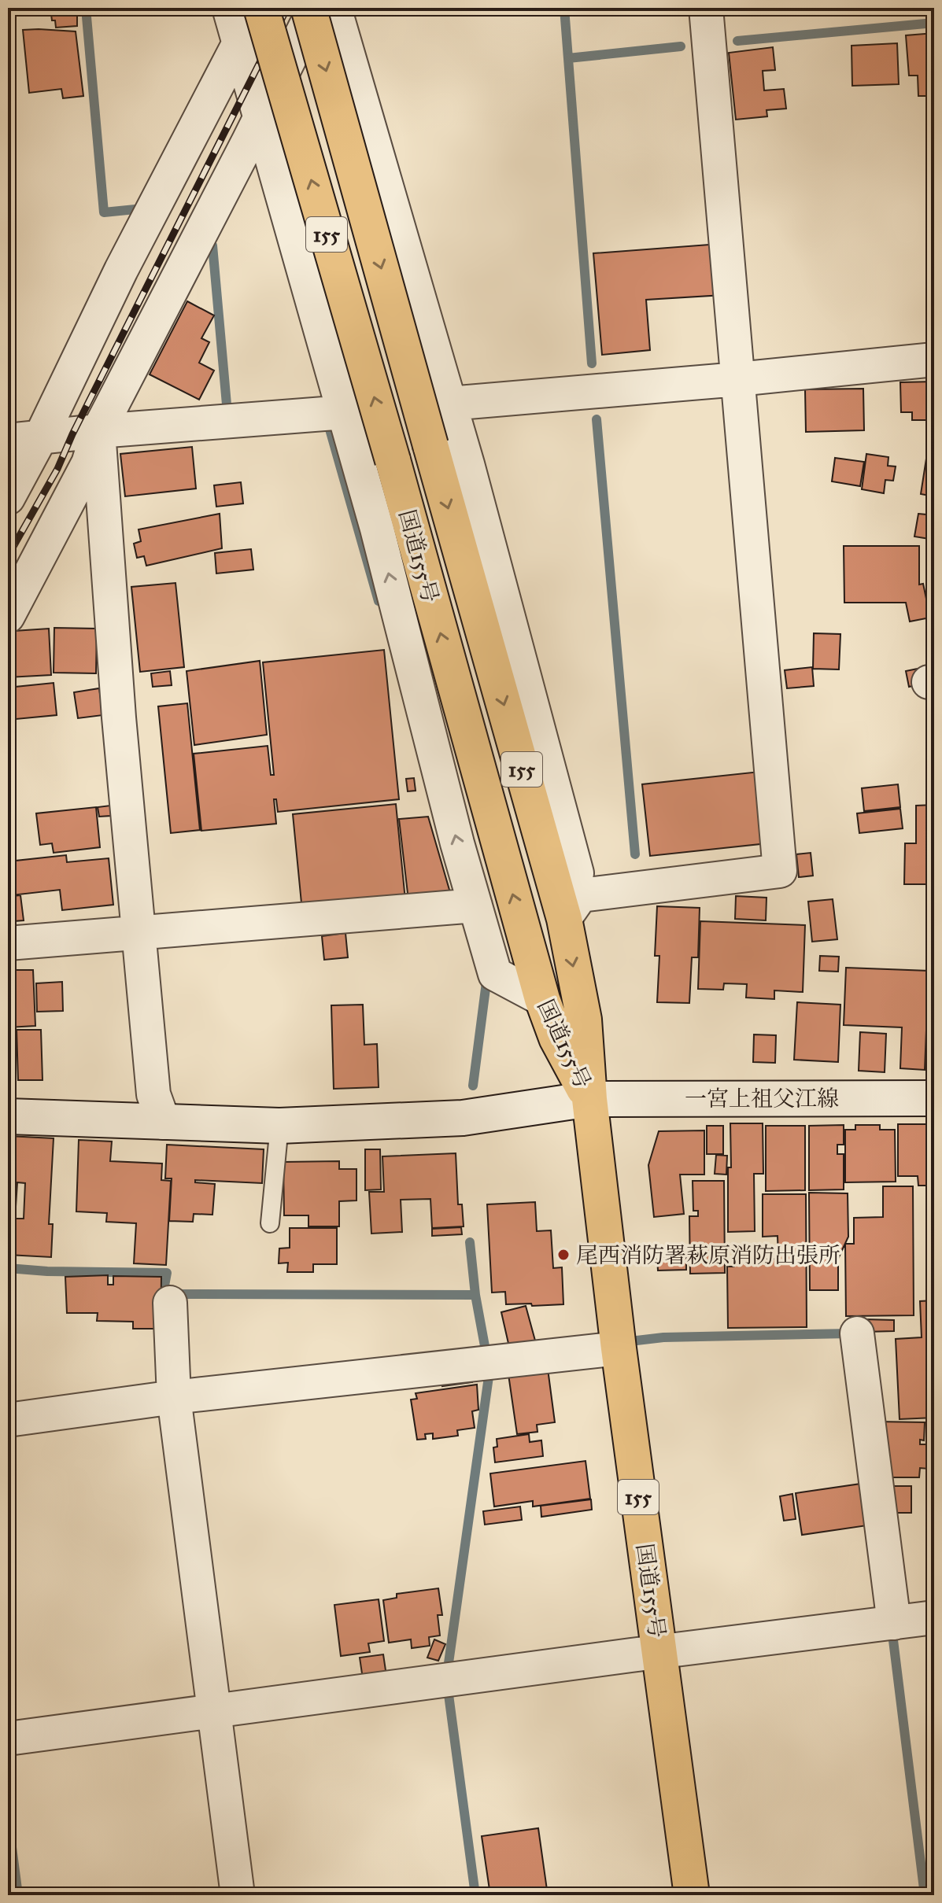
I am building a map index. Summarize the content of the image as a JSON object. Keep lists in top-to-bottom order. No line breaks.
{"streets":{"highway":["155","国道155号"],"street":["一宮上祖父江線"]},"crossings":[["国道155号","一宮上祖父江線"]],"places":["尾西消防署萩原消防出張所"]}
